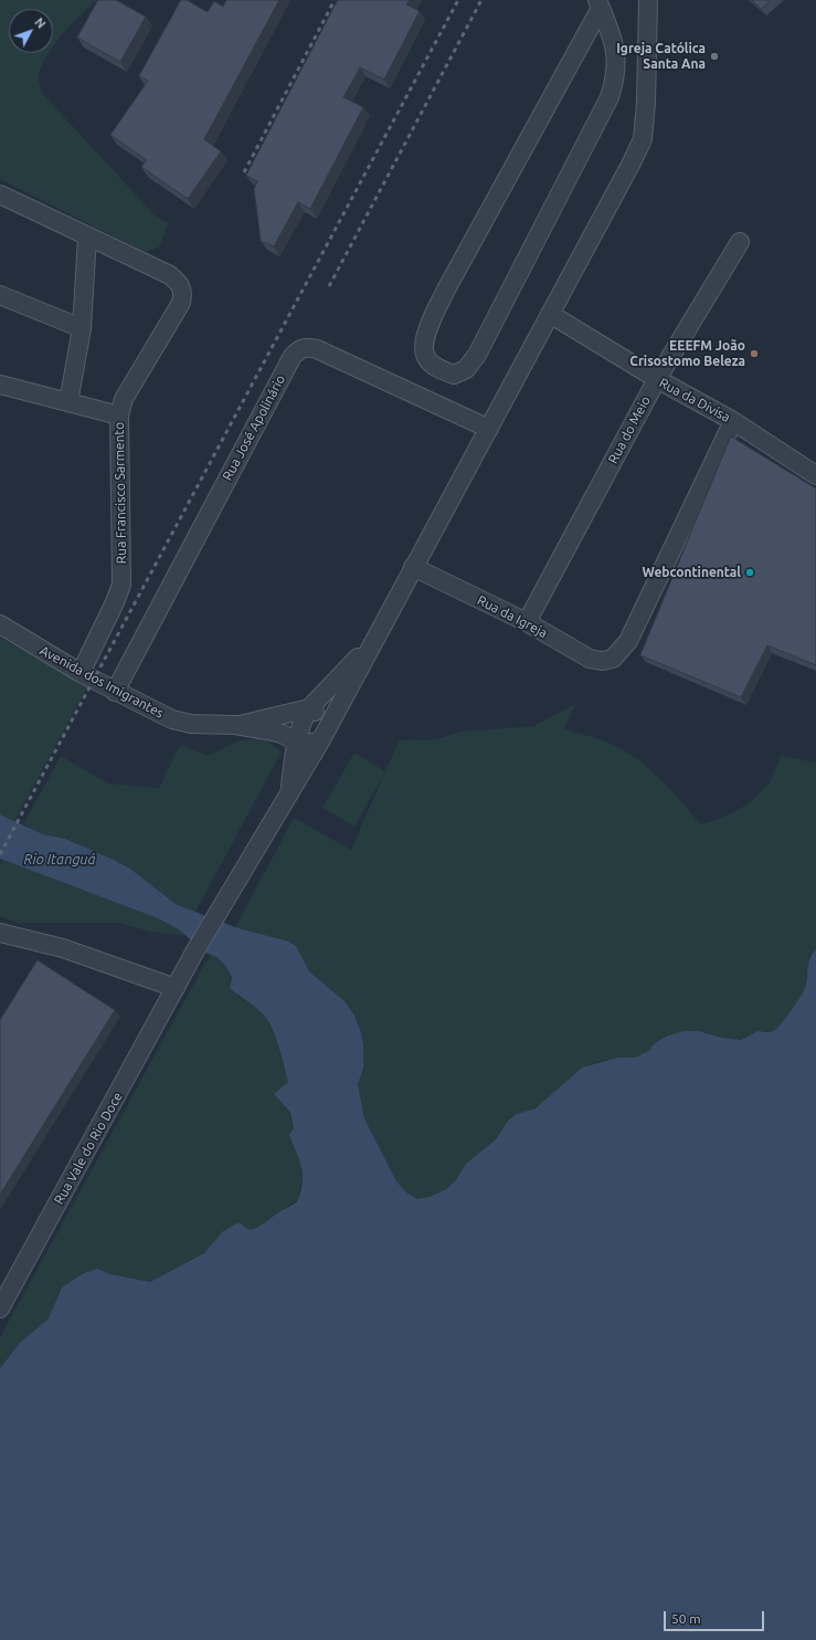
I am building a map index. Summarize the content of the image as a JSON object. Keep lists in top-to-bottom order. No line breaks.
{"streets":{"street":["Rua da Divisa","Rua José Apolinário","Rua do Meio","Rua Francisco Sarmento","Rua da Igreja","Avenida dos Imigrantes","Rua Vale do Rio Doce"]},"crossings":[["Rua da Divisa","Rua do Meio"],["Rua da Divisa","Rua da Igreja"],["Rua da Divisa","Rua Vale do Rio Doce"],["Rua José Apolinário","Avenida dos Imigrantes"],["Rua José Apolinário","Rua Vale do Rio Doce"],["Rua do Meio","Rua da Igreja"],["Rua Francisco Sarmento","Avenida dos Imigrantes"],["Rua da Igreja","Rua Vale do Rio Doce"],["Avenida dos Imigrantes","Rua Vale do Rio Doce"]],"water":["Rio Itanguá"],"places":["Igreja Católica Santa Ana","EEEFM João Crisostomo Beleza","Webcontinental"],"scale_bar":"50 m","north":"top right"}
